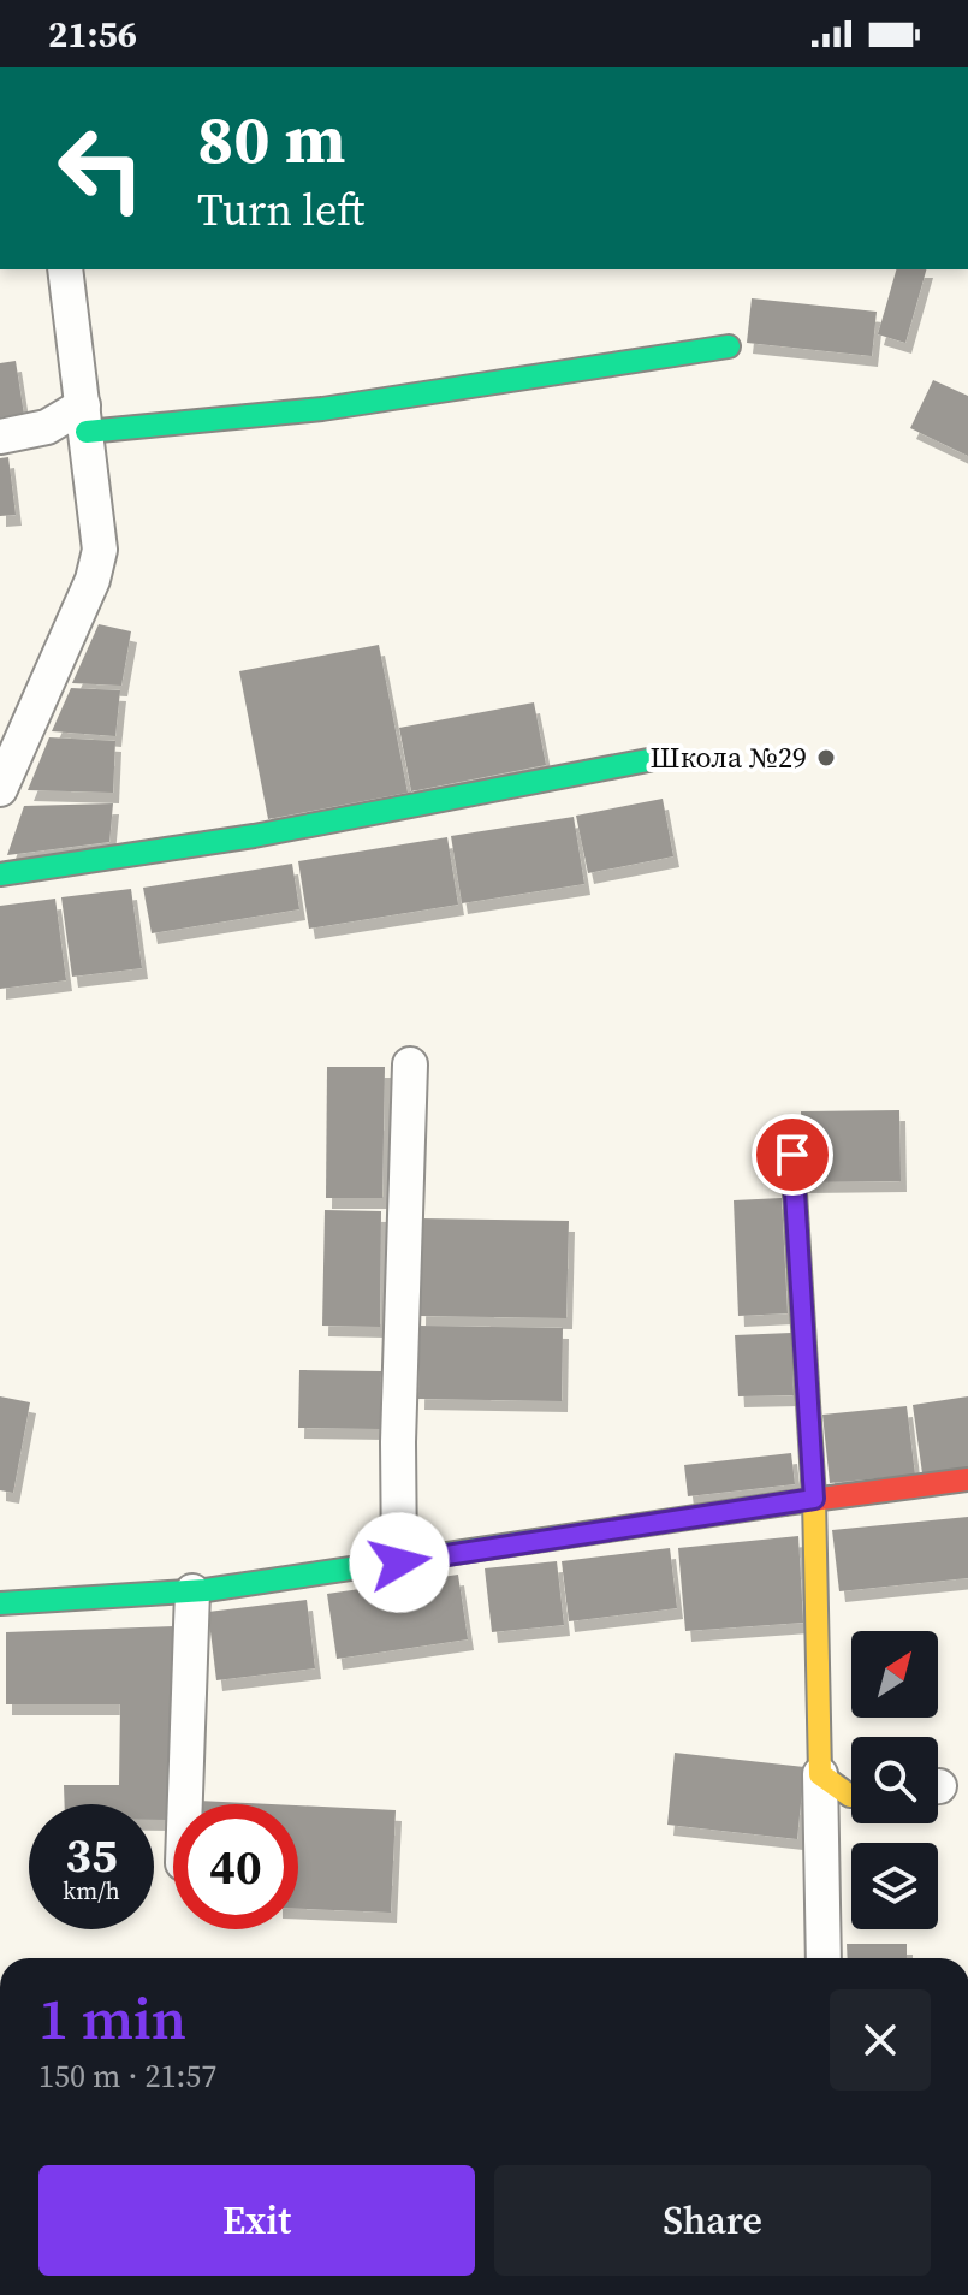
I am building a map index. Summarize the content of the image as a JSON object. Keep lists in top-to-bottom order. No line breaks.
{"places":["Школа №29"],"north":"top right","page":{"status":"21:56","turn":["80 m","Turn left"],"speed":"35 km/h","limit":"40","heading":["1 min","150 m · 21:57"],"buttons":["Exit","Share"]}}
